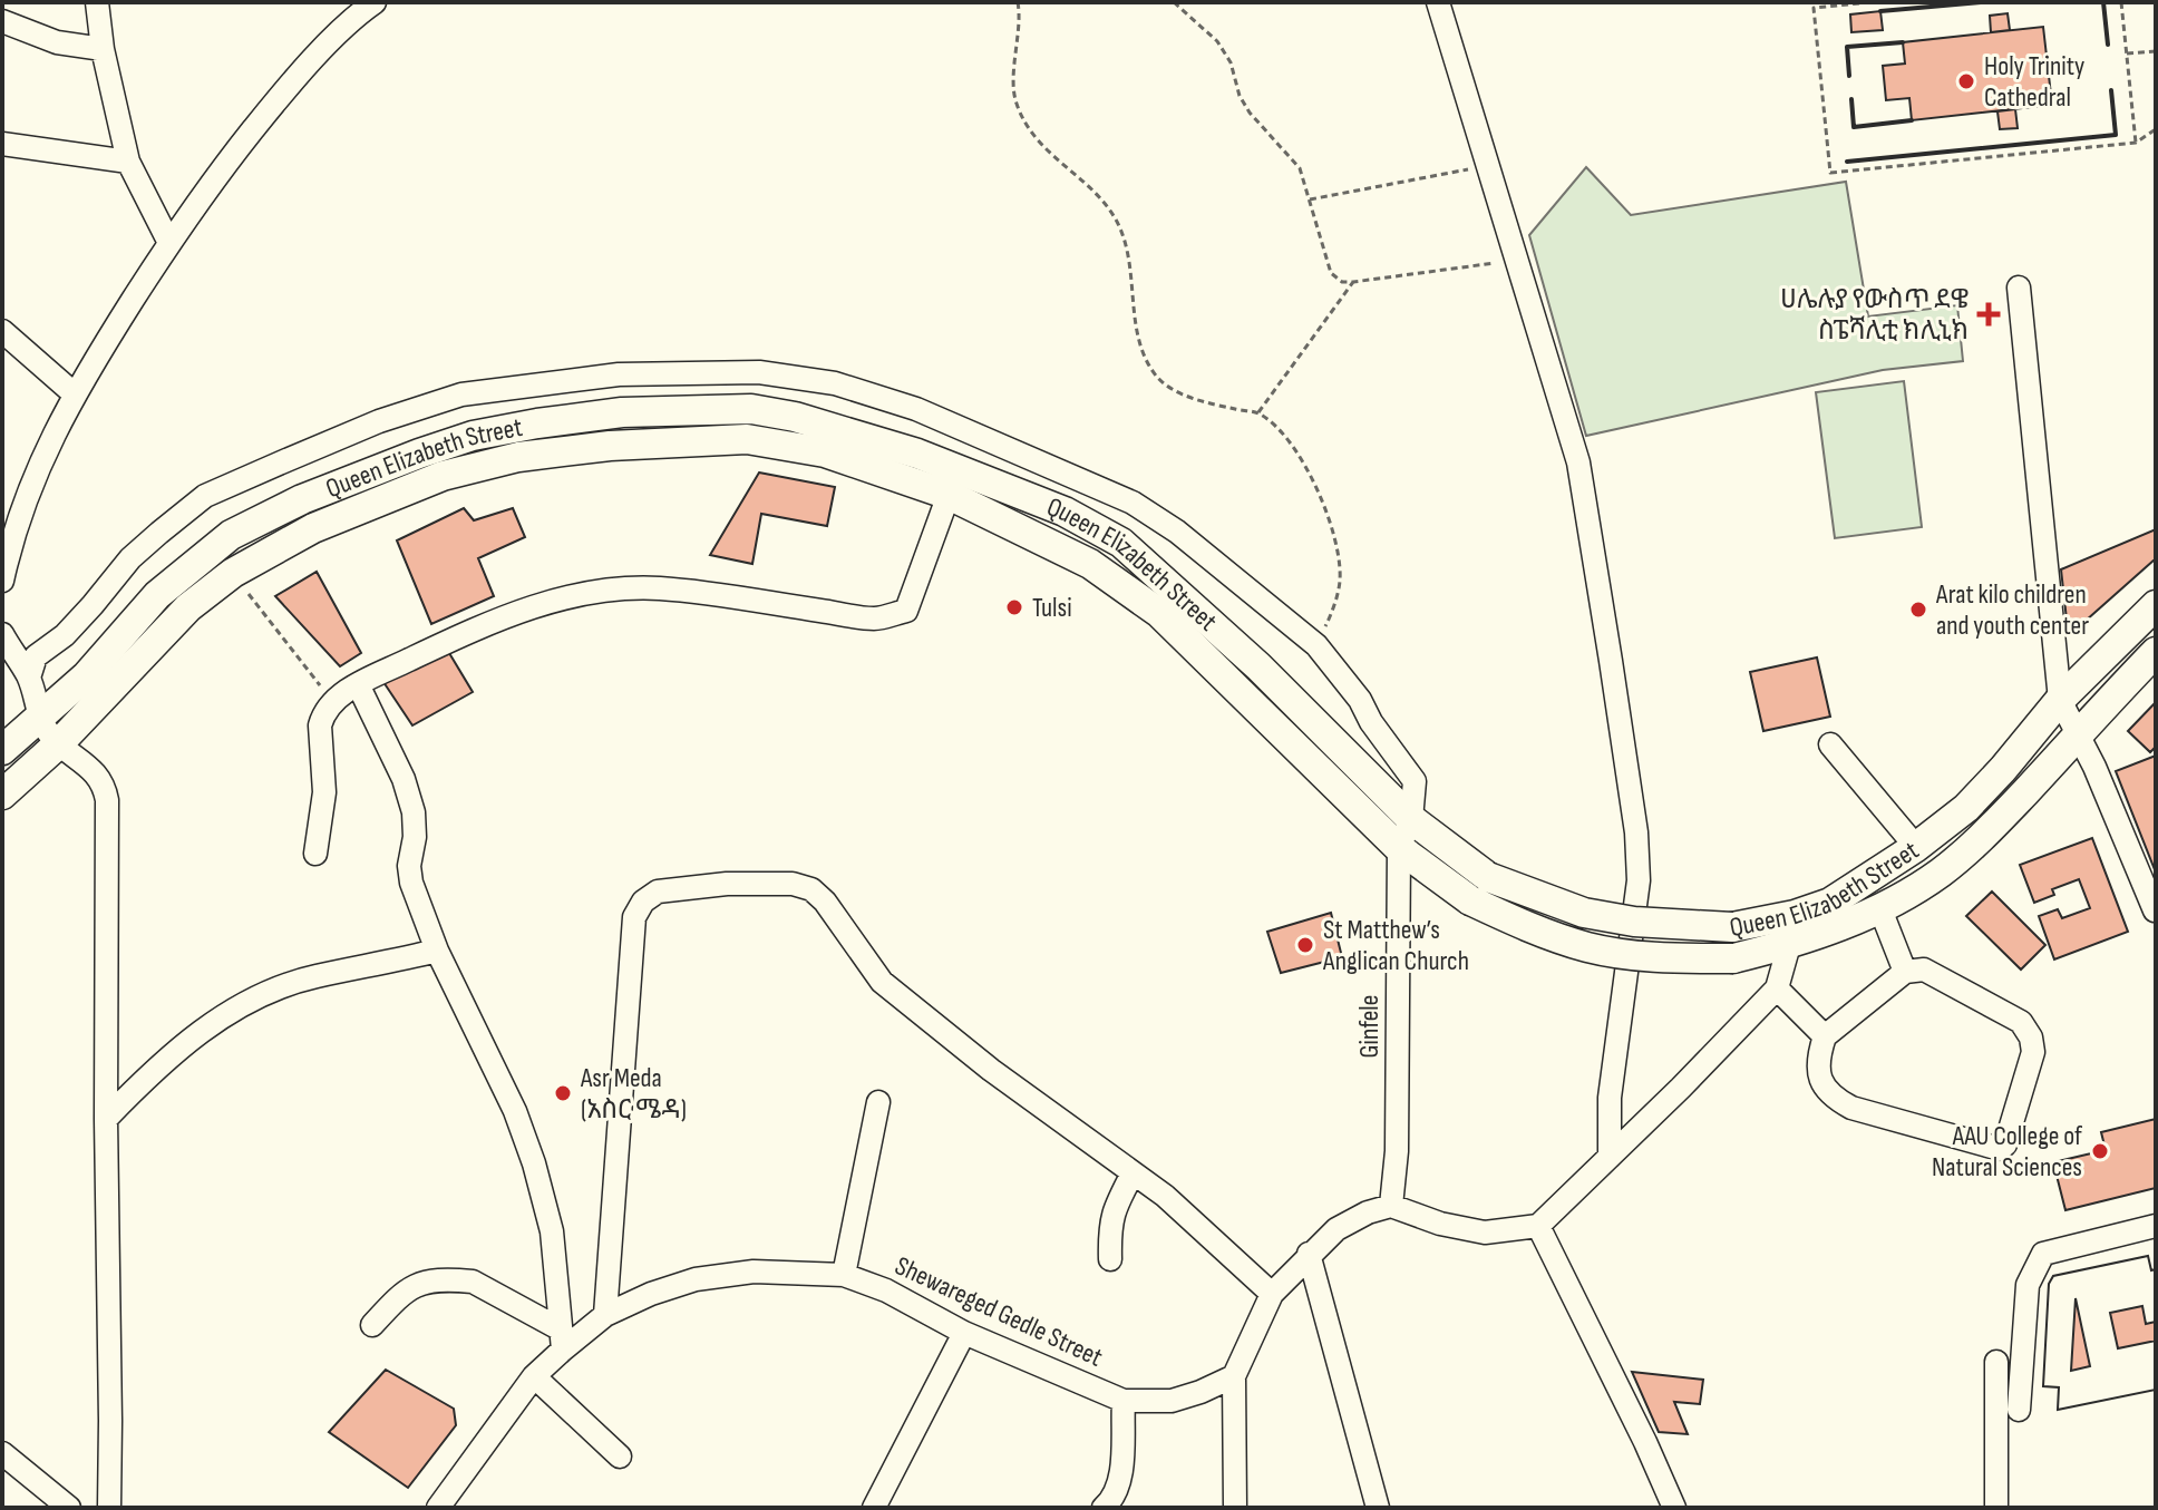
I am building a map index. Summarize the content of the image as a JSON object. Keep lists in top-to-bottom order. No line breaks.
{"streets":{"main road":["Queen Elizabeth Street"],"street":["Ginfele","Shewareged Gedle Street"]},"crossings":[["Queen Elizabeth Street","Ginfele"]],"places":{"other":["Holy Trinity Cathedral","Tulsi","Arat kilo children and youth center","St Matthew’s Anglican Church","Asr Meda (አስር ሜዳ)","AAU College of Natural Sciences"],"health":["ሀሌሉያ የውስጥ ደዌ ስፔሻሊቲ ክሊኒክ"]}}
